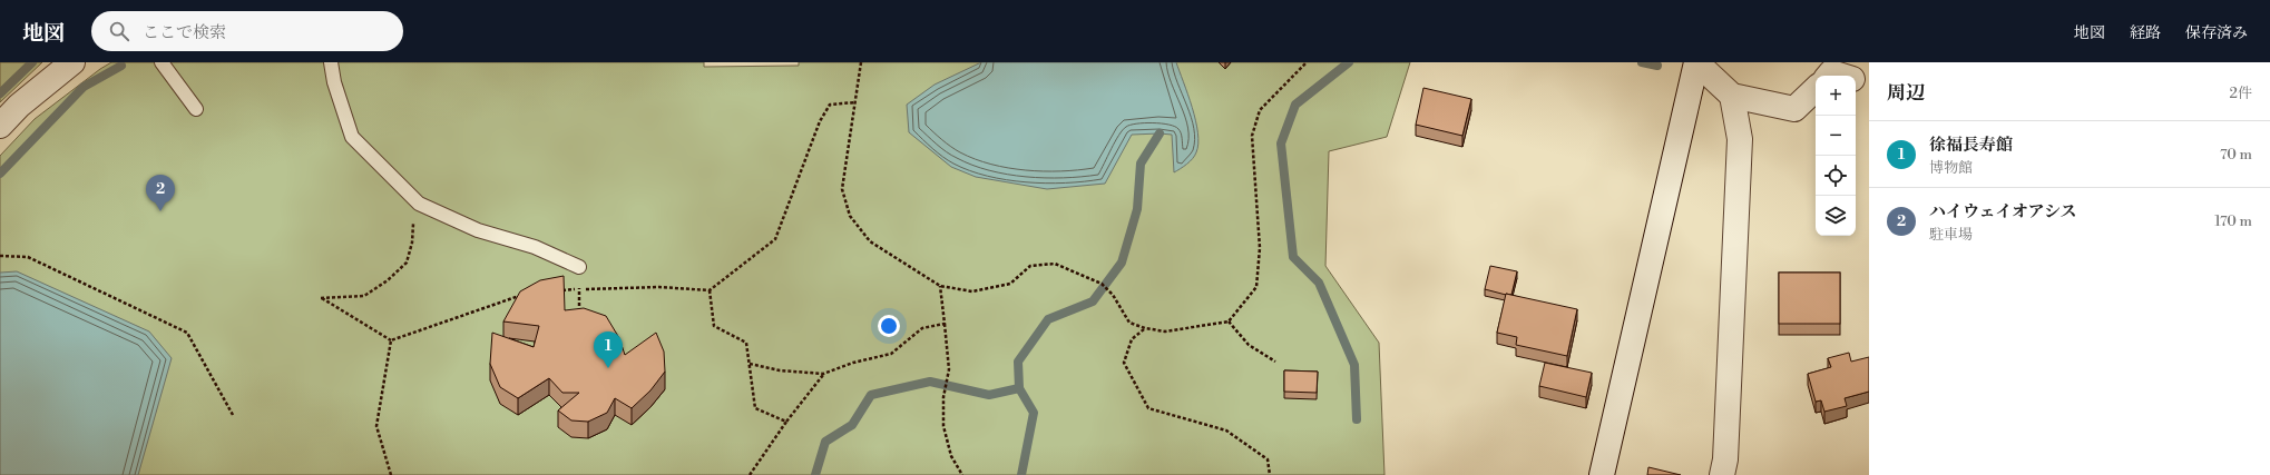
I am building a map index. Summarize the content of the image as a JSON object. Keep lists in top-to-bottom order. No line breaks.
{"page":{"header":"地図","search":"ここで検索","nav":["地図","経路","保存済み"],"heading":["周辺","2件"],"map_buttons":["+","−"],"list":[{"mark":"1","name":"徐福長寿館","note":"博物館","value":"70 m"},{"mark":"2","name":"ハイウェイオアシス","note":"駐車場","value":"170 m"}],"pins":["2","1"]}}
